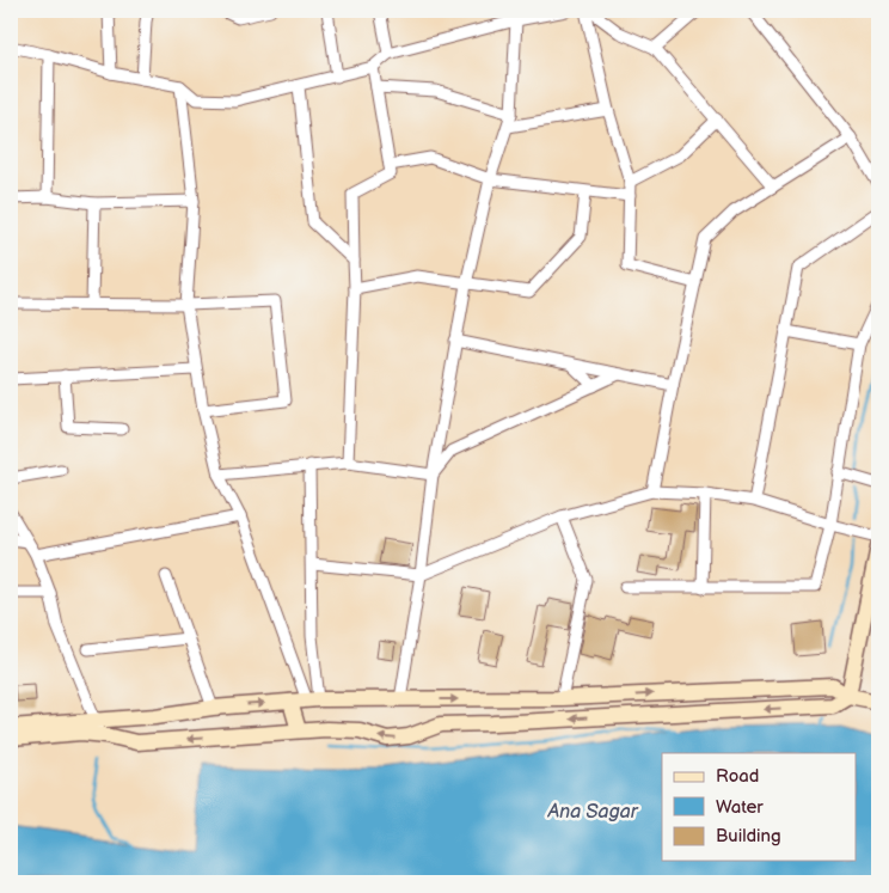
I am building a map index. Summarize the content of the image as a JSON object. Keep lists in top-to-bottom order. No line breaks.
{"water":["Ana Sagar"],"legend":["Road","Water","Building"]}
